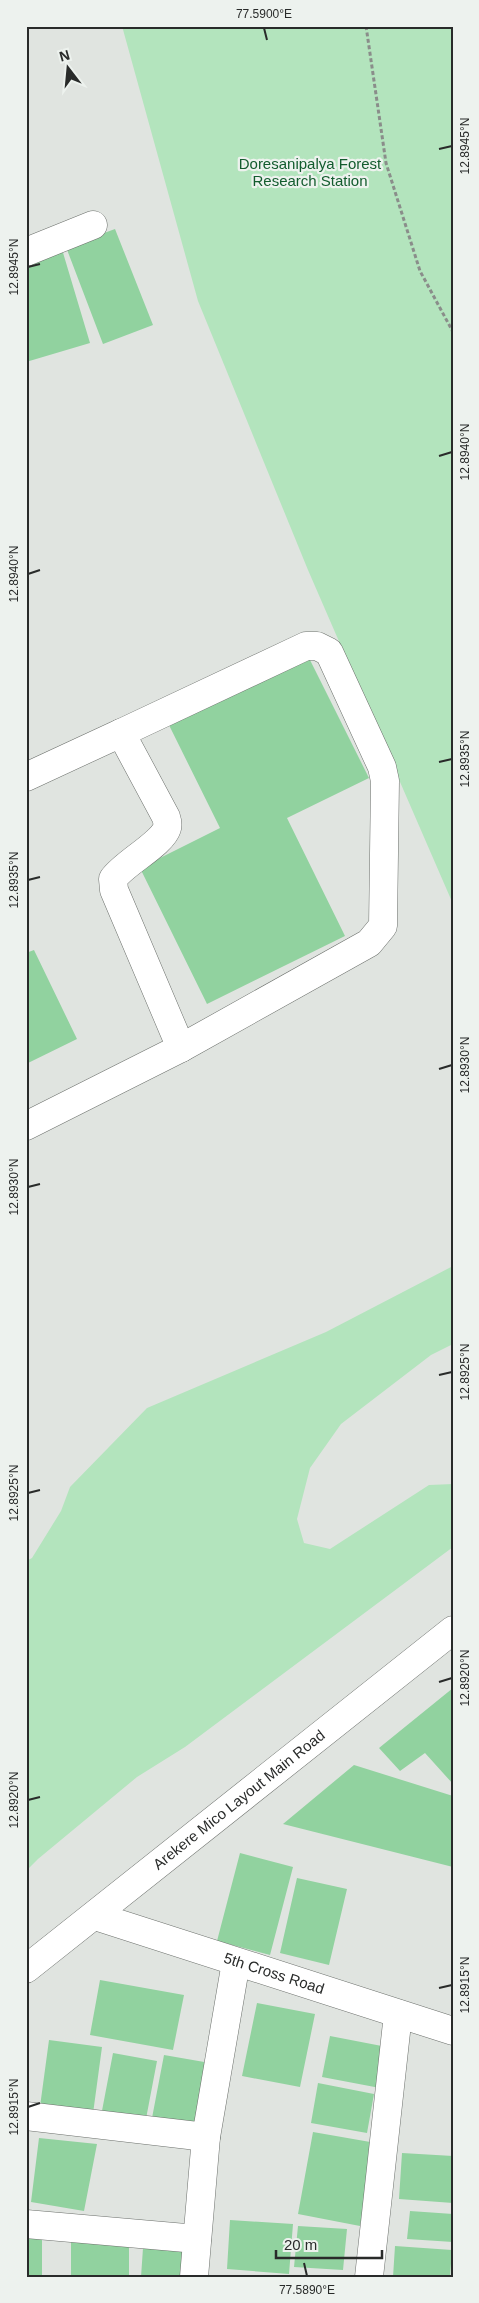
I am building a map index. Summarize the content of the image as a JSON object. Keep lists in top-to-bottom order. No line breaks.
{"streets":{"street":["Arekere Mico Layout Main Road","5th Cross Road"]},"crossings":[["Arekere Mico Layout Main Road","5th Cross Road"]],"parks":["Doresanipalya Forest Research Station"],"scale_bar":"20 m","north":"top","coordinates":["77.5900°E","12.8945°N","12.8940°N","12.8935°N","12.8930°N","12.8925°N","12.8920°N","12.8915°N","77.5890°E"]}
